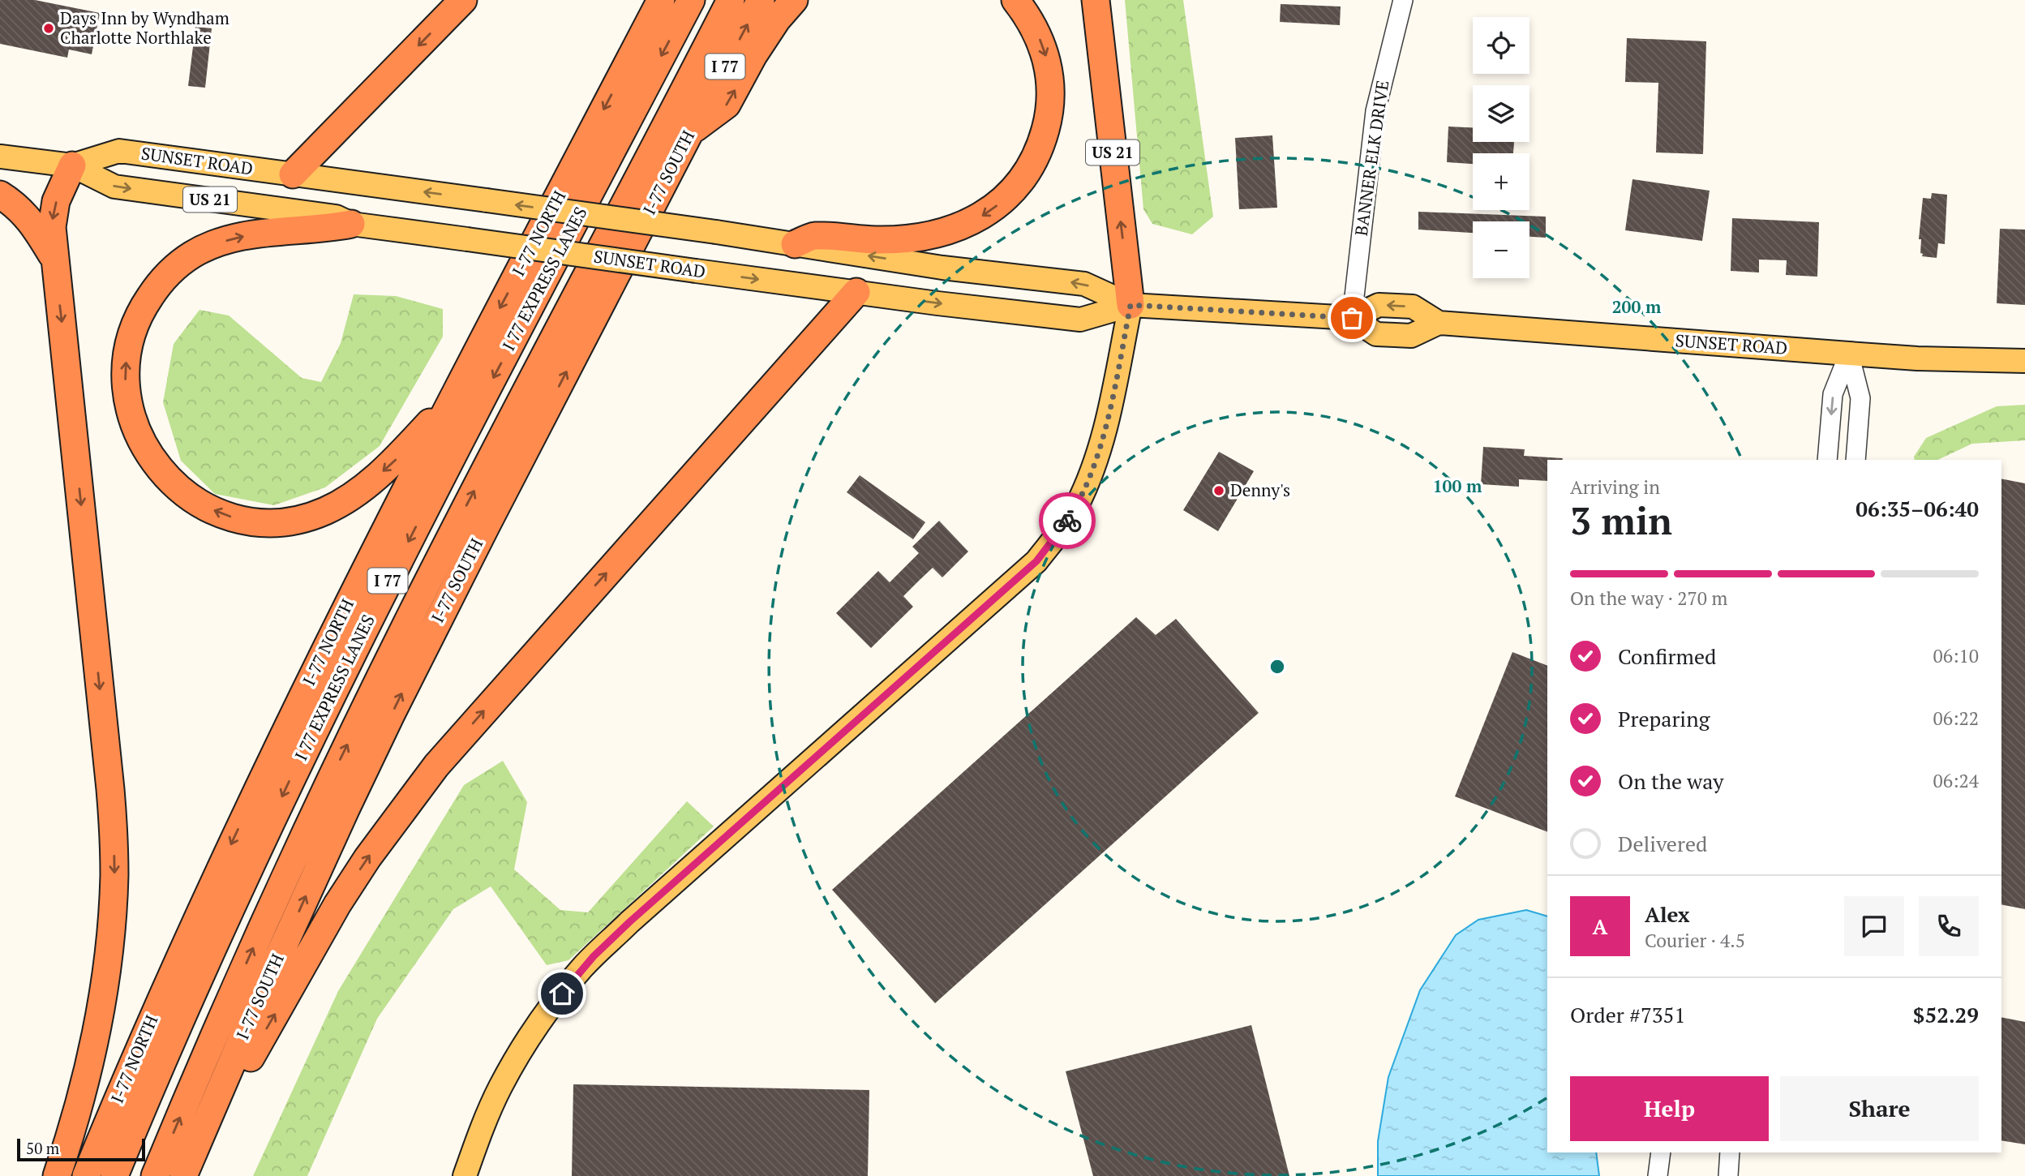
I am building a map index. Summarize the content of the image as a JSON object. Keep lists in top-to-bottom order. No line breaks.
{"streets":{"highway":["I 77","US 21","I-77 SOUTH","I-77 NORTH","I 77 EXPRESS LANES"],"main road":["SUNSET ROAD"],"street":["BANNER ELK DRIVE"]},"crossings":[["US 21","SUNSET ROAD"],["BANNER ELK DRIVE","SUNSET ROAD"]],"places":["Days Inn by Wyndham Charlotte Northlake","Denny's"],"scale_bar":"50 m","page":{"map_buttons":["+","−"],"heading":["3 min","Arriving in","06:35–06:40"],"panel":["Alex","Courier · 4.5","Order #7351","$52.29"],"bar":"On the way · 270 m","list":[["Confirmed","06:10"],["Preparing","06:22"],["On the way","06:24"],"Delivered"],"round":"A","buttons":["Help","Share"],"scale":"50 m"},"rings":["200 m","100 m"]}
